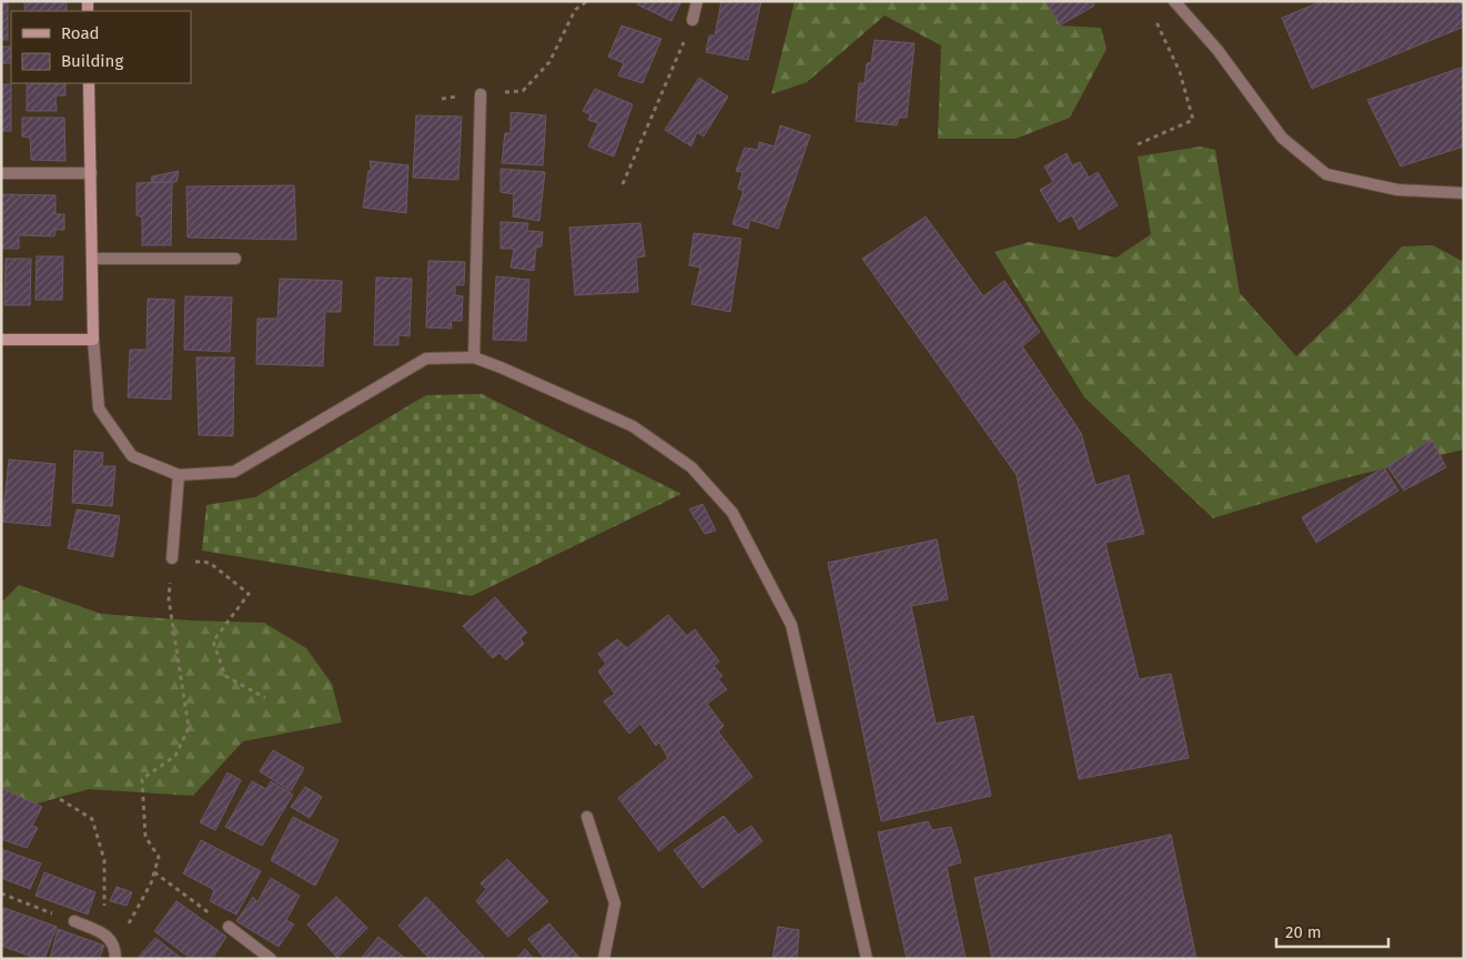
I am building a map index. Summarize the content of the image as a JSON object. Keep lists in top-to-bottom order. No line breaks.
{"legend":["Road","Building"],"scale_bar":"20 m"}
